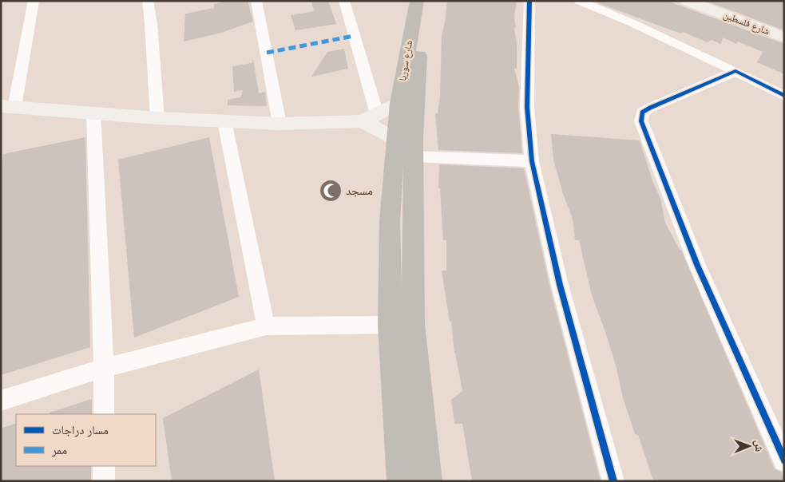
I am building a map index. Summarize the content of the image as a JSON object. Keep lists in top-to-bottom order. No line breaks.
{"streets":{"main road":["شارع سوريا"],"street":["شارع فلسطين"]},"places":{"mosque":["مسجد"]},"legend":["مسار دراجات","ممر"],"north":"right"}
